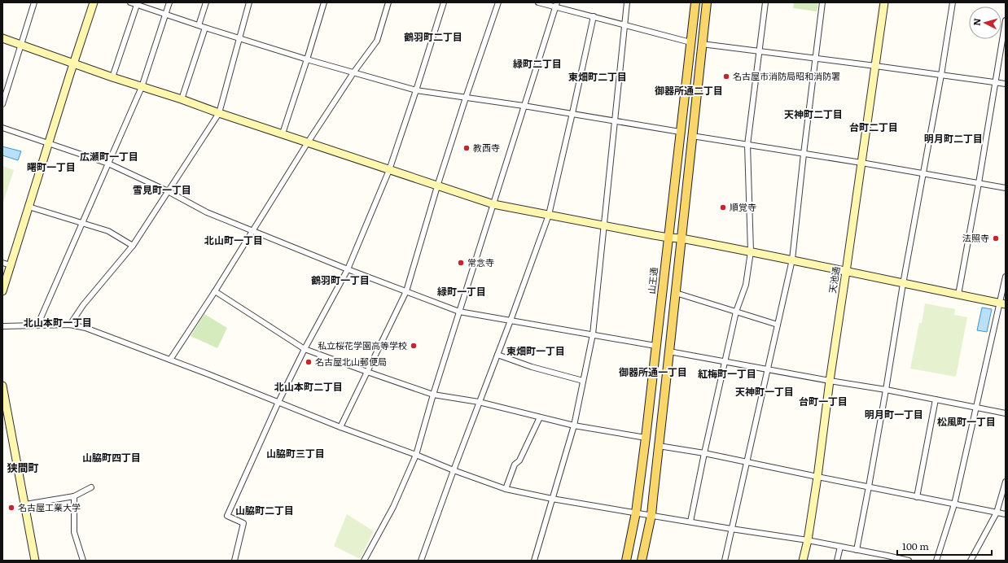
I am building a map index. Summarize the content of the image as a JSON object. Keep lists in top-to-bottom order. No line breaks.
{"streets":{"main road":["山王通"],"street":["天池通"]},"districts":["鶴羽町二丁目","緑町二丁目","東畑町二丁目","御器所通二丁目","天神町二丁目","台町二丁目","明月町二丁目","広瀬町一丁目","曙町一丁目","雪見町一丁目","北山町一丁目","鶴羽町一丁目","緑町一丁目","北山本町一丁目","東畑町一丁目","御器所通一丁目","紅梅町一丁目","北山本町二丁目","天神町一丁目","台町一丁目","明月町一丁目","松風町一丁目","山脇町三丁目","山脇町四丁目","狭間町","山脇町二丁目"],"places":["名古屋市消防局昭和消防署","教西寺","順覚寺","法照寺","常念寺","私立桜花学園高等学校","名古屋北山郵便局","名古屋工業大学"],"scale_bar":"100 m","north":"left"}
